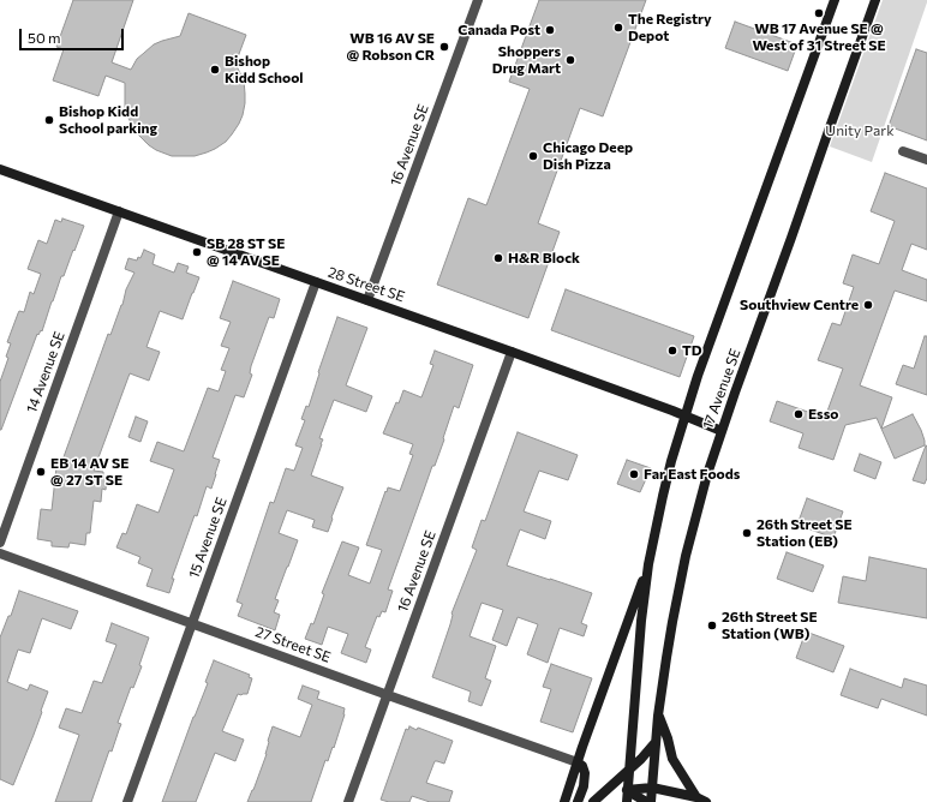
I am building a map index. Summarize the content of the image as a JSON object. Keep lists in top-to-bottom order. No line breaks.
{"streets":{"main road":["28 Street SE","17 Avenue SE"],"street":["16 Avenue SE","14 Avenue SE","15 Avenue SE","27 Street SE"]},"crossings":[["16 Avenue SE","28 Street SE"],["16 Avenue SE","27 Street SE"],["28 Street SE","14 Avenue SE"],["28 Street SE","17 Avenue SE"],["28 Street SE","15 Avenue SE"],["17 Avenue SE","27 Street SE"],["15 Avenue SE","27 Street SE"]],"parks":["Unity Park"],"places":["WB 17 Avenue SE @ West of 31 Street SE","The Registry Depot","Canada Post","WB 16 AV SE @ Robson CR","Shoppers Drug Mart","Bishop Kidd School","Bishop Kidd School parking","Chicago Deep Dish Pizza","SB 28 ST SE @ 14 AV SE","H&R Block","Southview Centre","TD","Esso","EB 14 AV SE @ 27 ST SE","Far East Foods","26th Street SE Station (EB)","26th Street SE Station (WB)"],"scale_bar":"50 m"}
